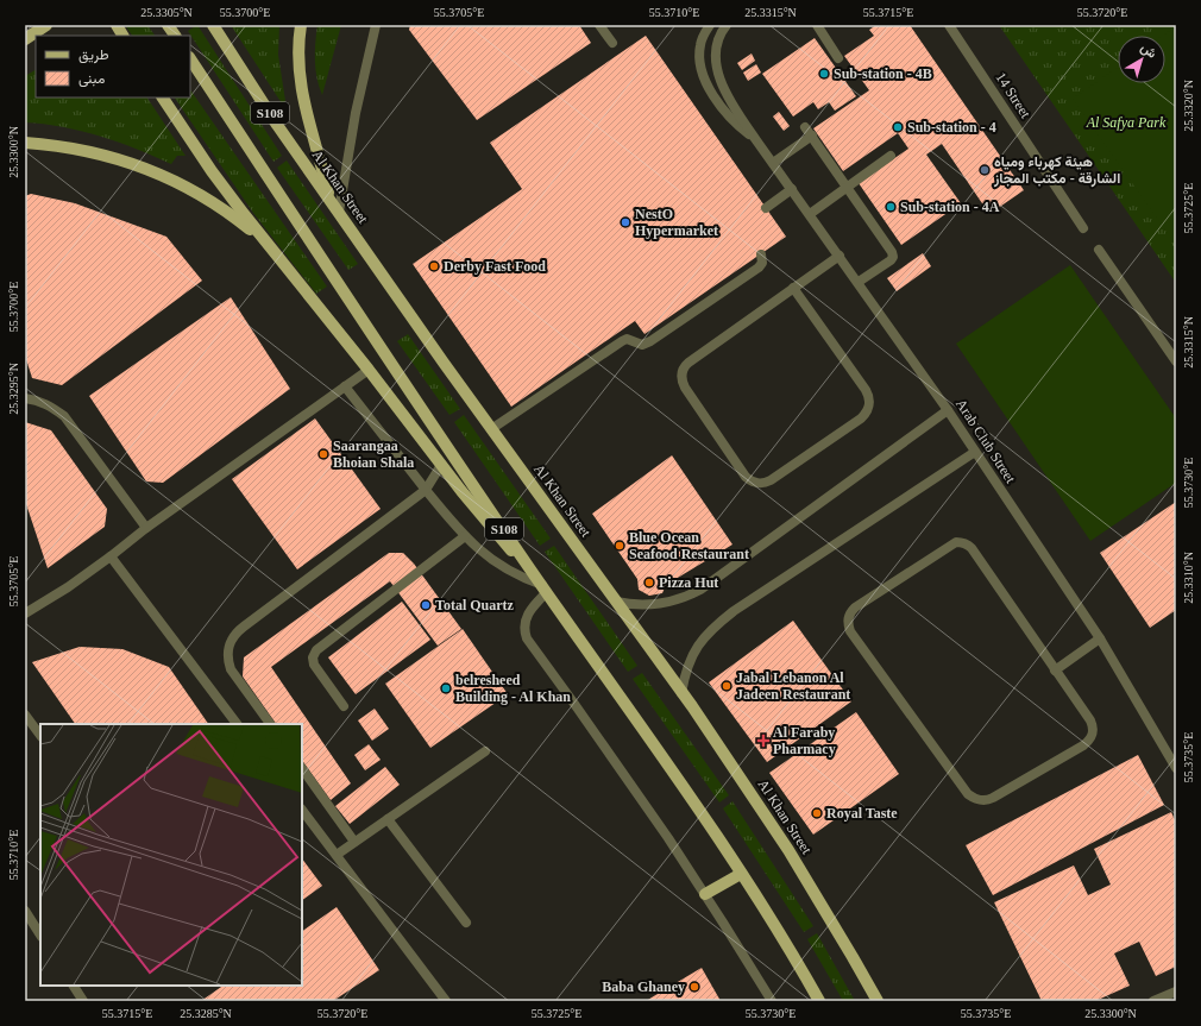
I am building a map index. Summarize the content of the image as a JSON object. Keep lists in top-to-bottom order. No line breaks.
{"streets":{"main road":["S108","Al Khan Street"],"street":["14 Street","Arab Club Street"]},"parks":["Al Safya Park"],"places":{"other":["Sub-station - 4B","Sub-station - 4","هيئة كهرباء ومياه الشارقة - مكتب المجاز","Sub-station - 4A","NestO Hypermarket","Derby Fast Food","Saarangaa Bhoian Shala","Blue Ocean Seafood Restaurant","Pizza Hut","Total Quartz","Jabal Lebanon Al Jadeen Restaurant","belresheed Building - Al Khan","Royal Taste","Baba Ghaney"],"health":["Al Faraby Pharmacy"]},"legend":["طريق","مبنى"],"north":"top right","coordinates":["25.3305°N","55.3700°E","55.3705°E","55.3710°E","25.3315°N","55.3715°E","55.3720°E","25.3320°N","25.3300°N","55.3725°E","25.3295°N","55.3730°E","25.3310°N","55.3735°E","25.3285°N"]}
